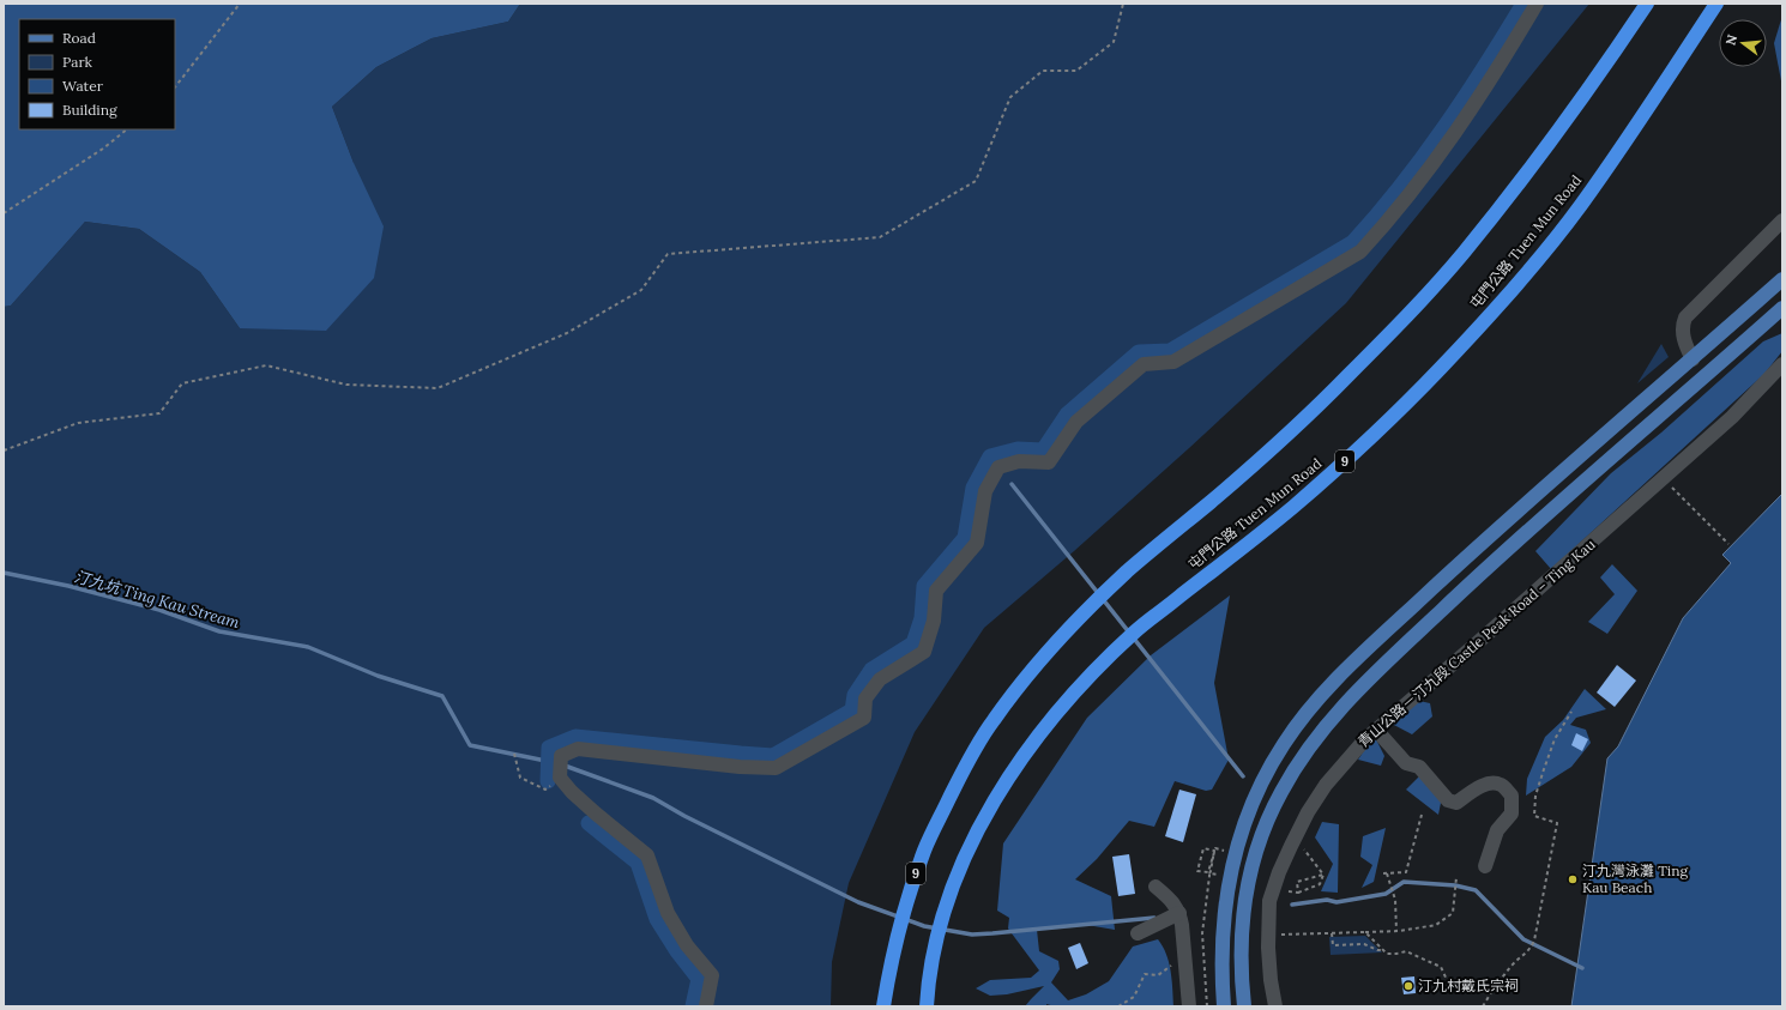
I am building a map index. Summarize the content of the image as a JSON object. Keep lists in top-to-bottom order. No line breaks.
{"streets":{"highway":["屯門公路 Tuen Mun Road","9"],"street":["青山公路－汀九段 Castle Peak Road – Ting Kau"]},"water":["汀九坑 Ting Kau Stream"],"places":["汀九灣泳灘 Ting Kau Beach","汀九村戴氏宗祠"],"legend":["Road","Park","Water","Building"],"north":"left"}
